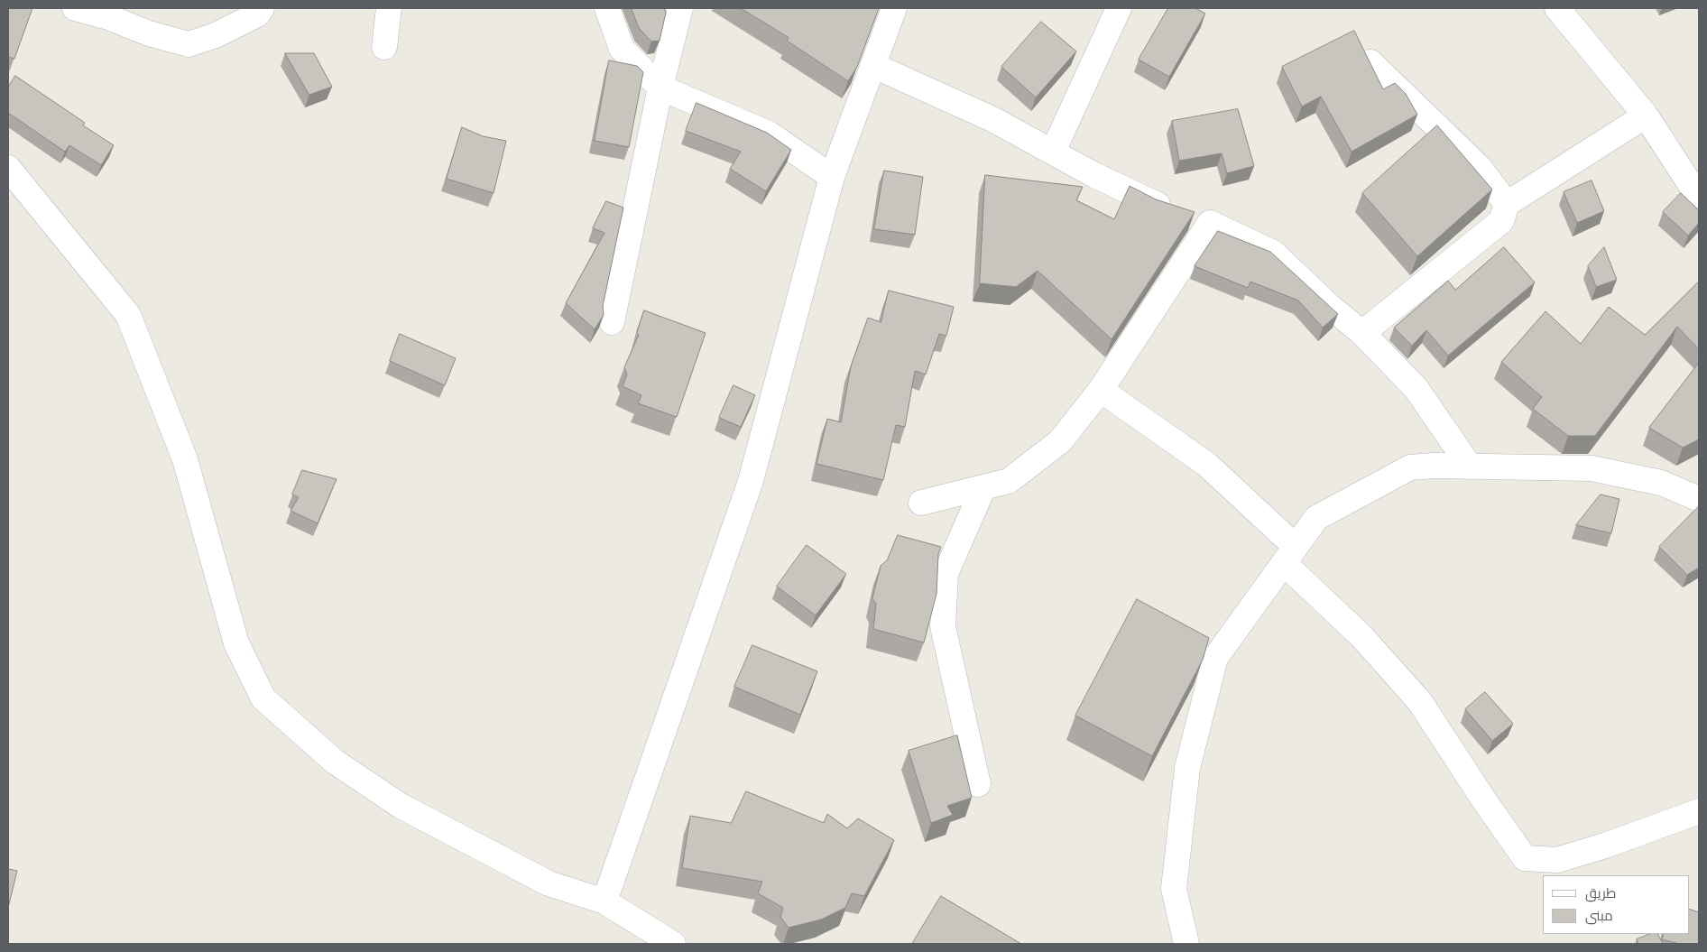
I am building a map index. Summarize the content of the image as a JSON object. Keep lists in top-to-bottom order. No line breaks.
{"legend":["طريق","مبنى"]}
